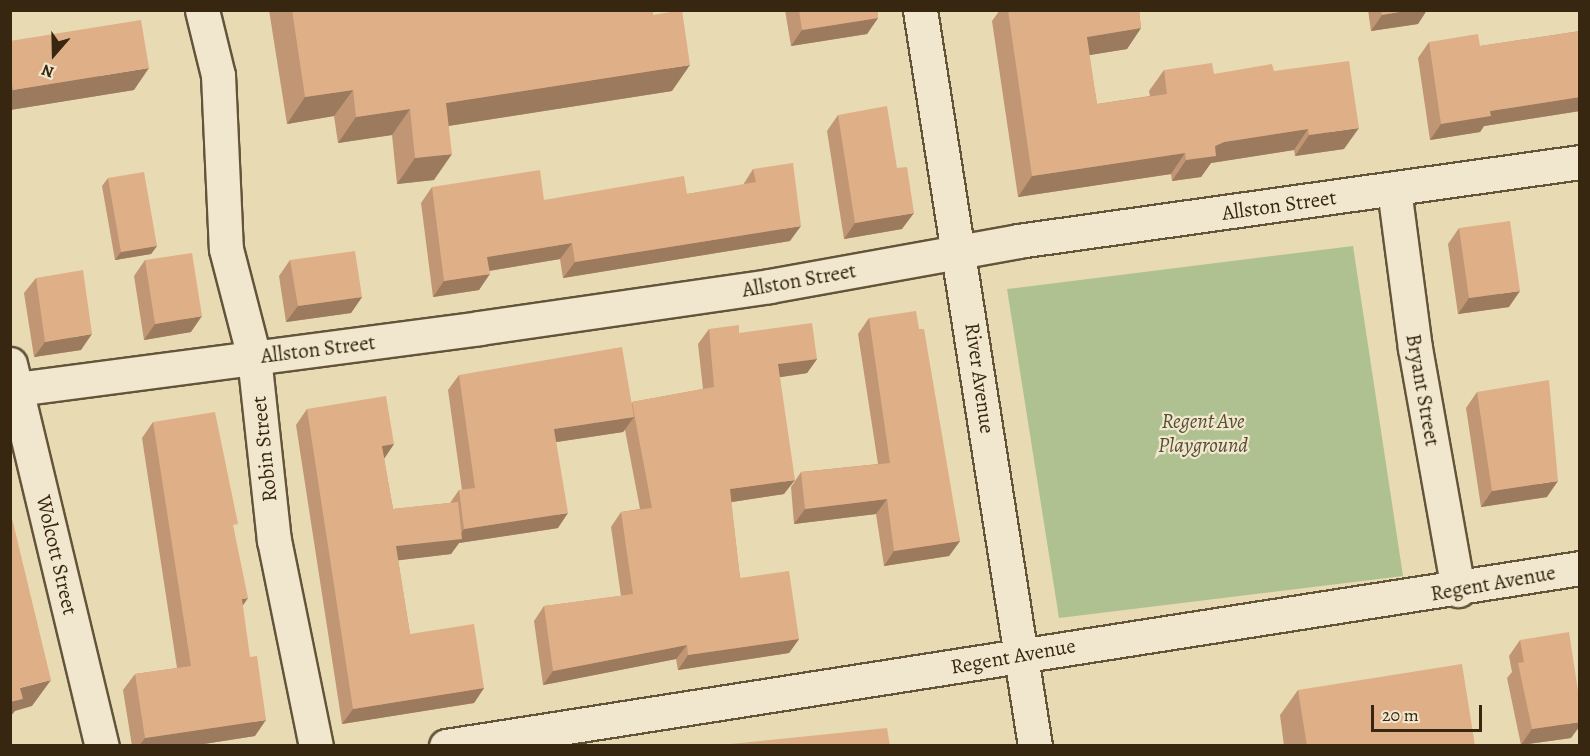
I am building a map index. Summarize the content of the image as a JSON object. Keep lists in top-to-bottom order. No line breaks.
{"streets":{"street":["Allston Street","River Avenue","Bryant Street","Robin Street","Wolcott Street","Regent Avenue"]},"crossings":[["Allston Street","River Avenue"],["Allston Street","Bryant Street"],["Allston Street","Robin Street"],["Allston Street","Wolcott Street"],["River Avenue","Regent Avenue"],["Bryant Street","Regent Avenue"]],"parks":["Regent Ave Playground"],"scale_bar":"20 m","north":"bottom"}
